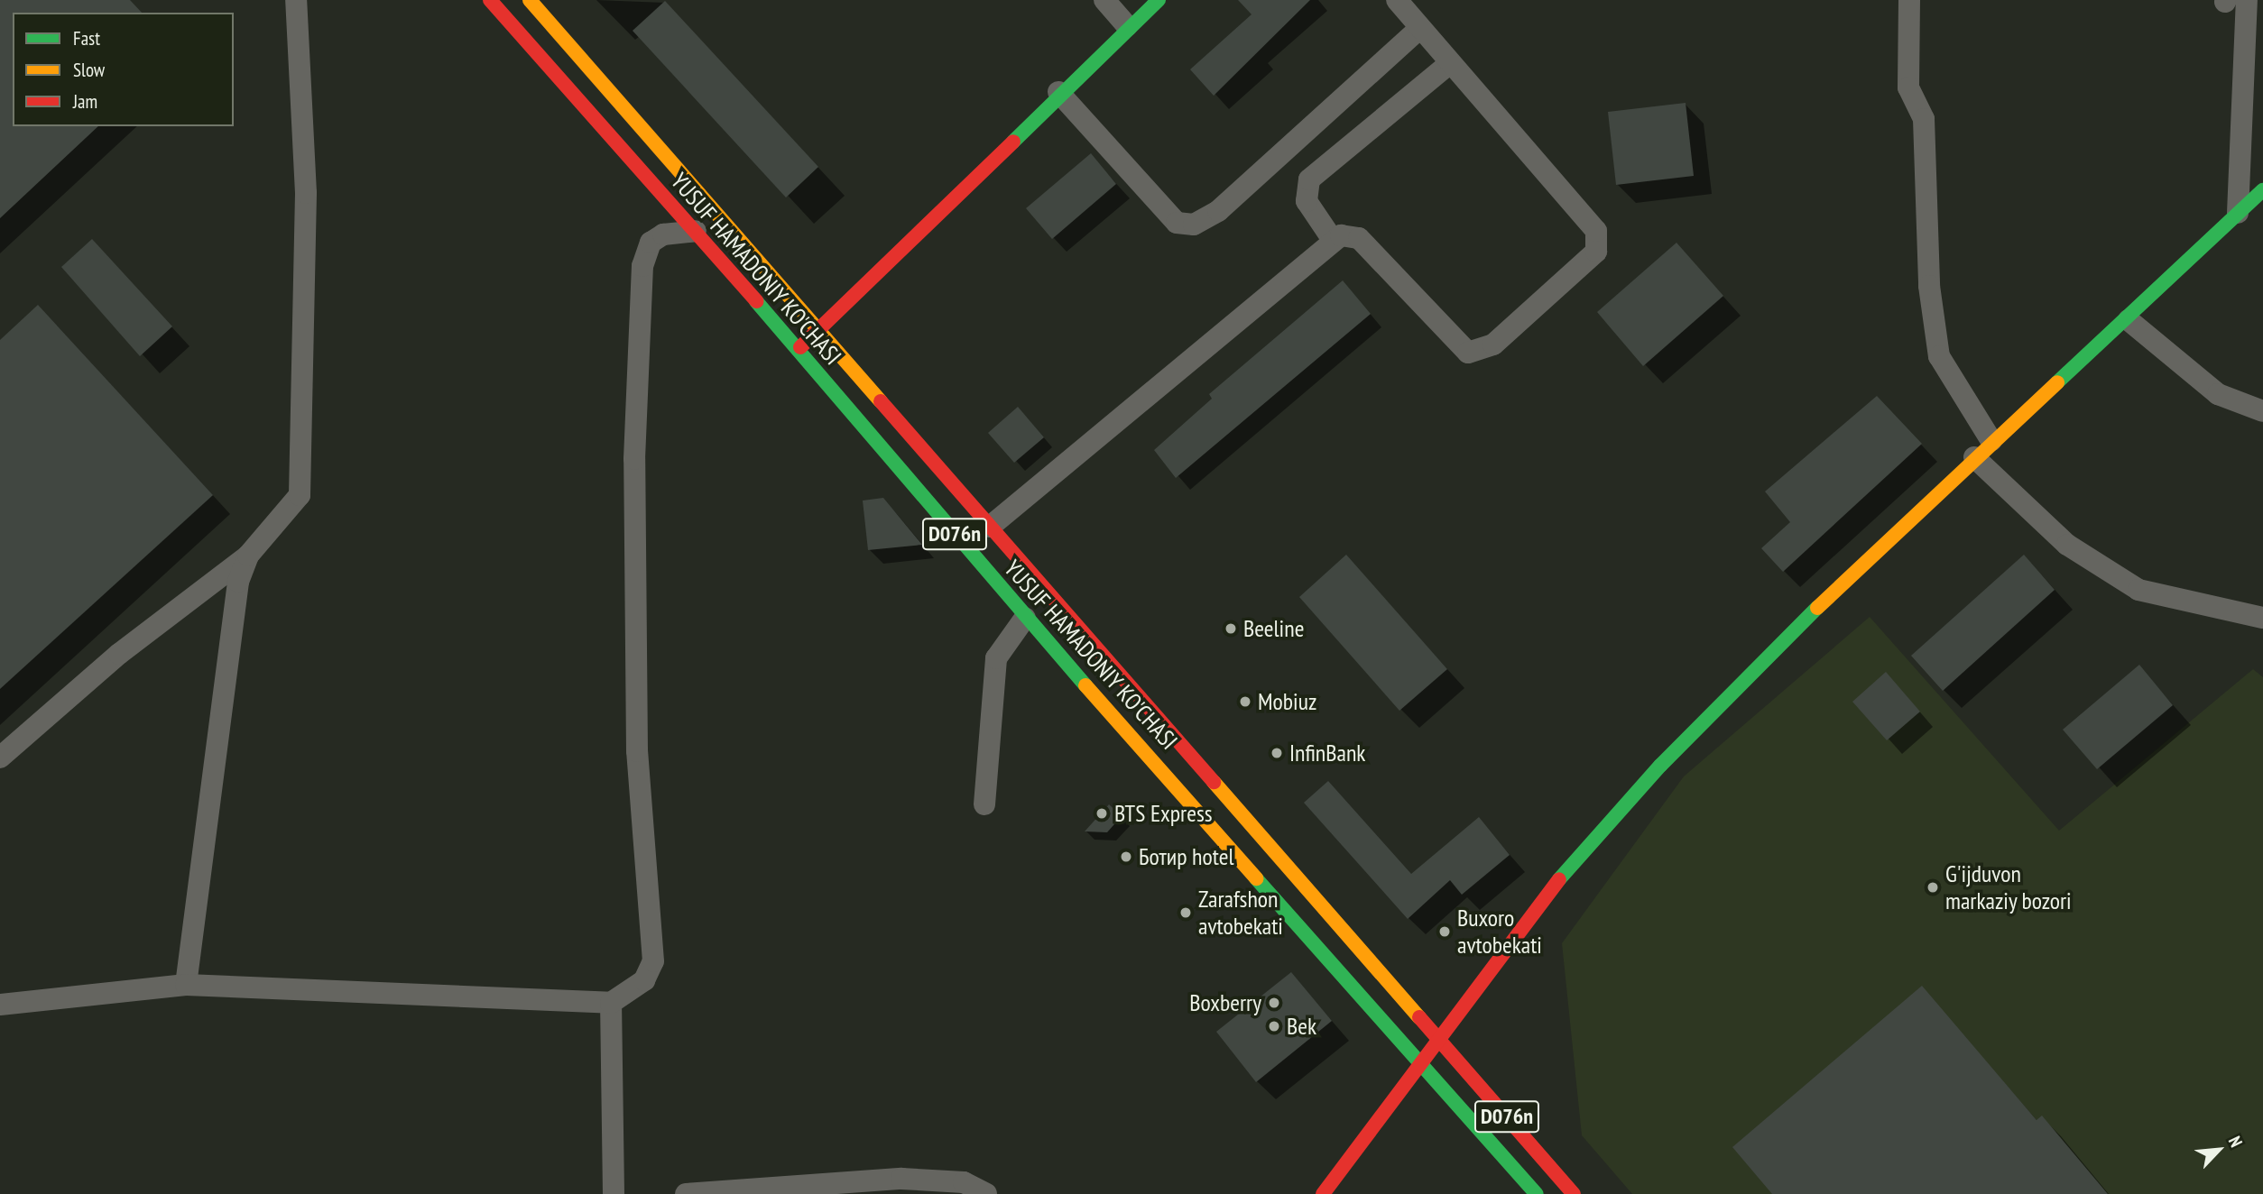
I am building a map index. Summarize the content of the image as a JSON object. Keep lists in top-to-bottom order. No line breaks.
{"streets":{"main road":["YUSUF HAMADONIY KO'CHASI","D076n"]},"places":["Beeline","Mobiuz","InfinBank","BTS Express","Ботир hotel","G'ijduvon markaziy bozori","Zarafshon avtobekati","Buxoro avtobekati","Boxberry","Bek"],"legend":["Fast","Slow","Jam"],"north":"top right"}
